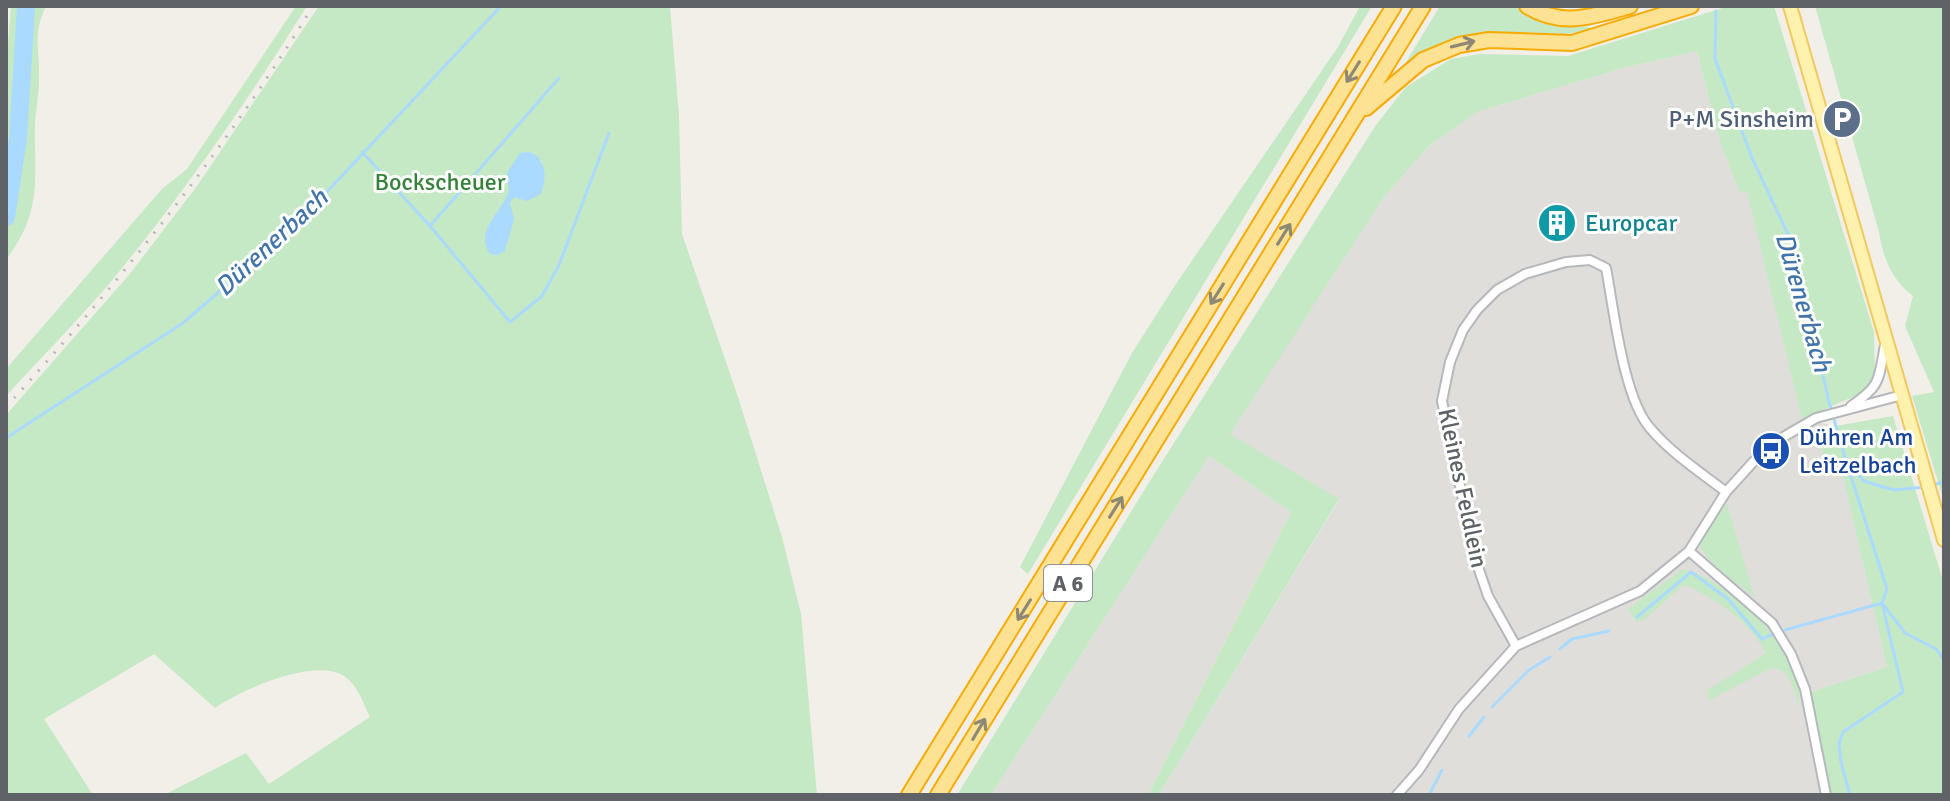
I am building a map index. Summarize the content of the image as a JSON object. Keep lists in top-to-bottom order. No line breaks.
{"streets":{"highway":["A 6"],"street":["Kleines Feldlein"]},"water":["Dürenerbach"],"parks":["Bockscheuer"],"places":{"parking":["P+M Sinsheim"],"building":["Europcar"],"bus stop":["Dühren Am Leitzelbach"]}}
